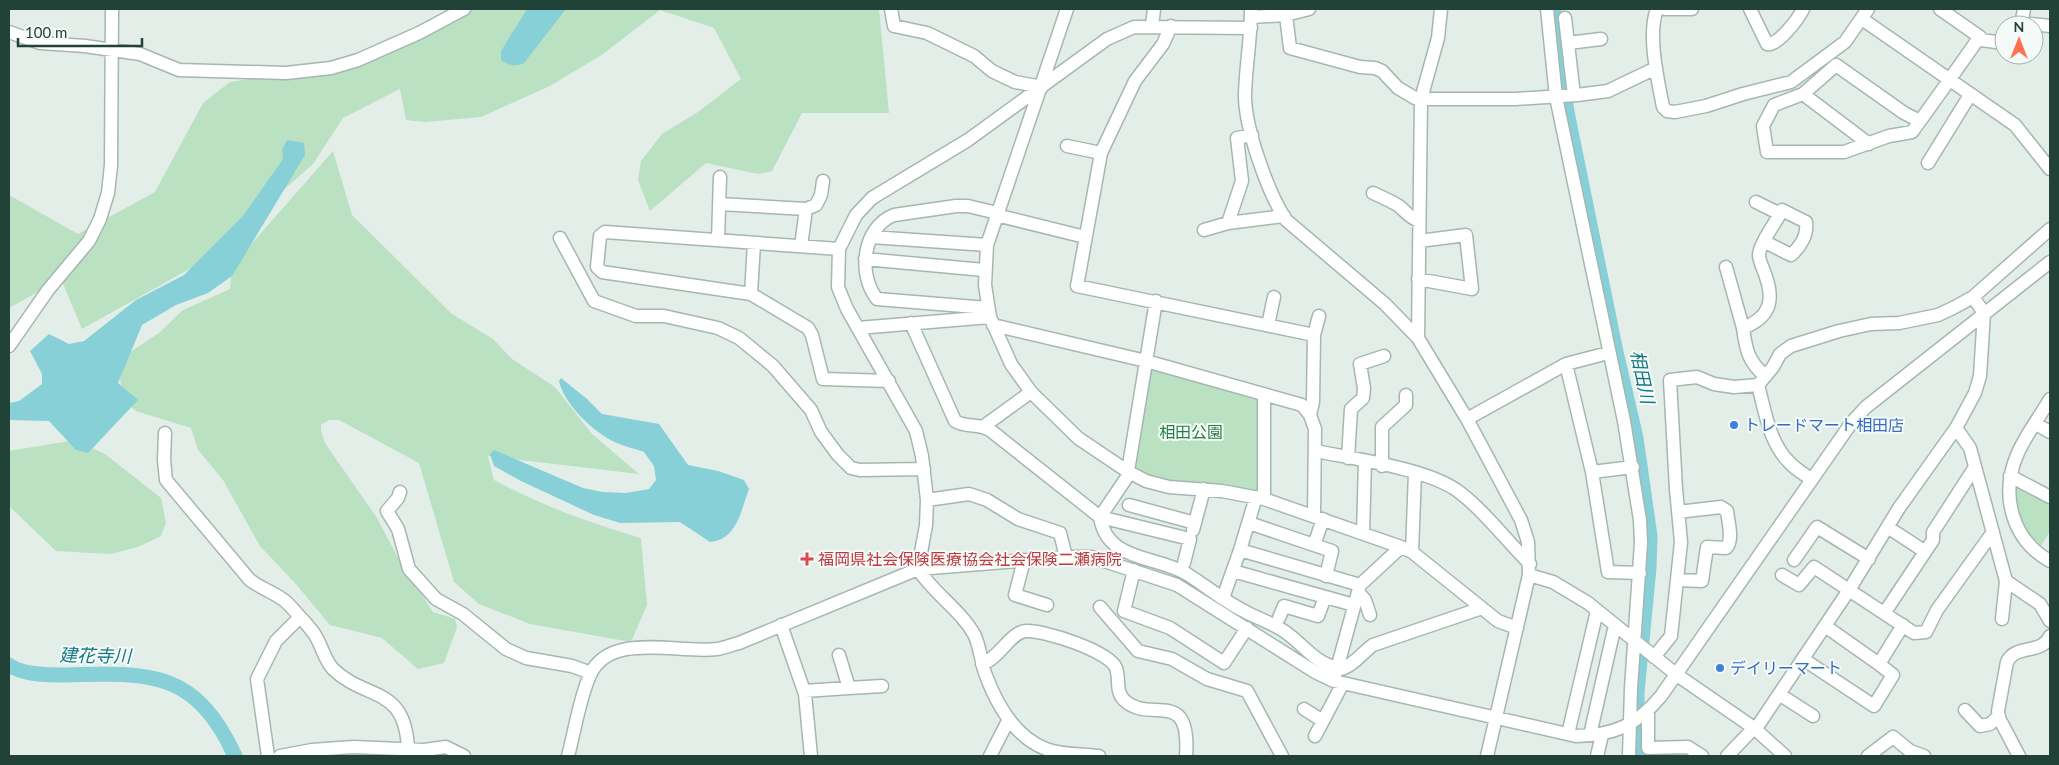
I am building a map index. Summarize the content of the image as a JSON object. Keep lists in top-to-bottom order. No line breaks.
{"water":["相田川","建花寺川"],"parks":["相田公園"],"places":{"other":["トレードマート相田店","デイリーマート"],"health":["福岡県社会保険医療協会社会保険二瀬病院"]},"scale_bar":"100 m","north":"top"}
